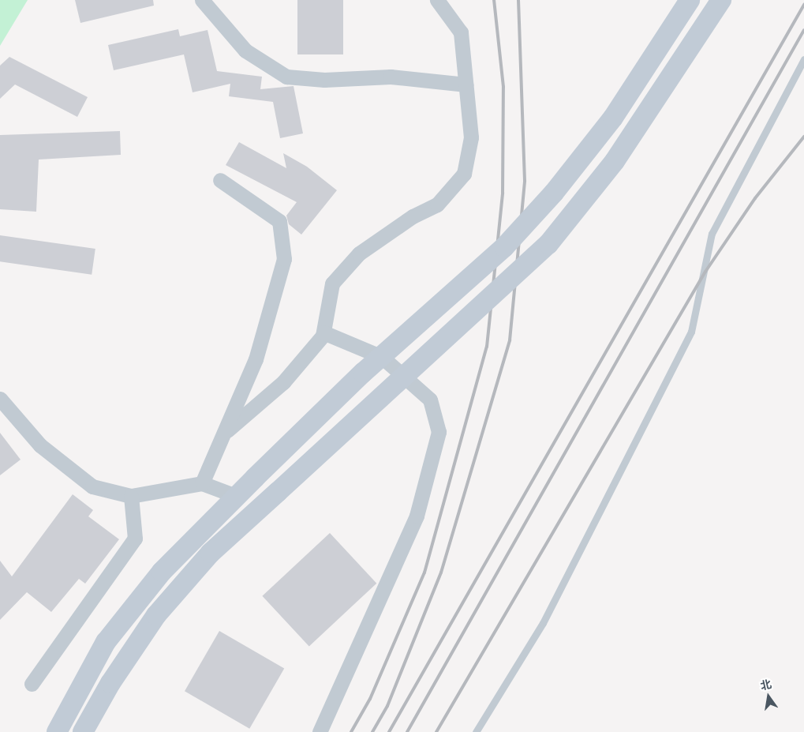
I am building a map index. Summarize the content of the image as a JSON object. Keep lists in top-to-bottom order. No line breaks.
{"north":"top"}
